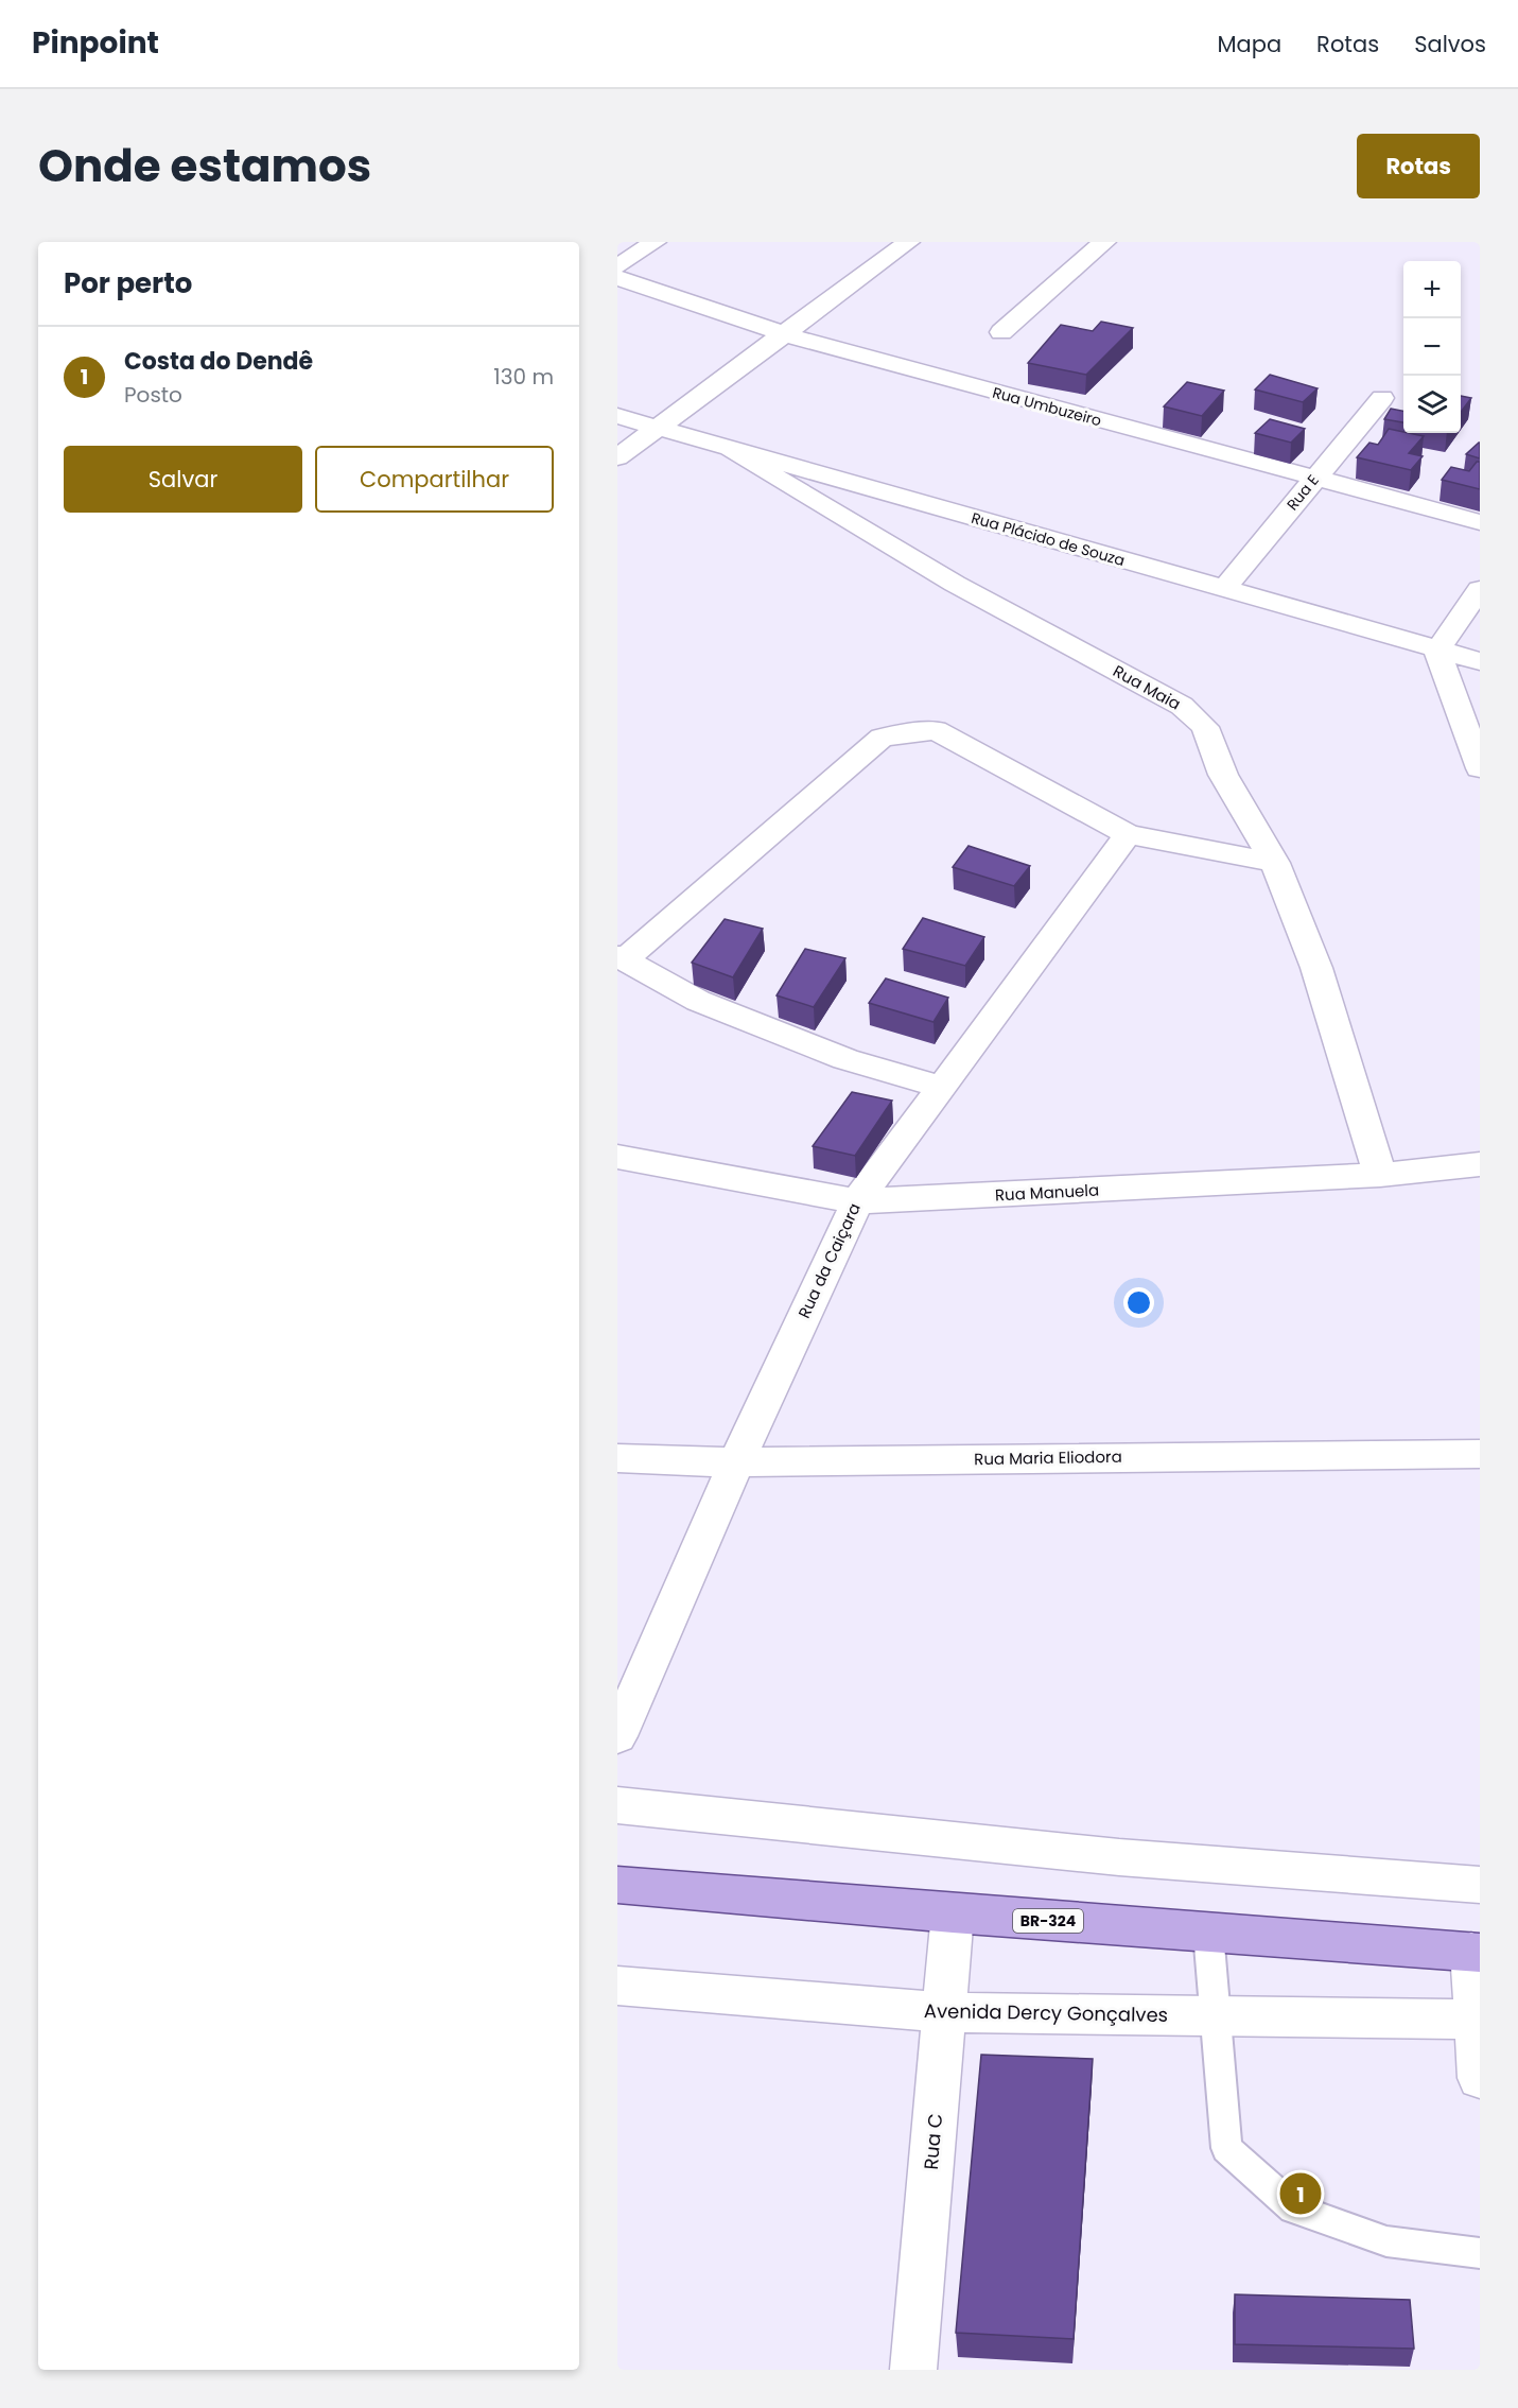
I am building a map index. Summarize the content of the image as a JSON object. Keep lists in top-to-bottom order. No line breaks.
{"streets":{"main road":["BR-324"],"street":["Rua Umbuzeiro","Rua E","Rua Plácido de Souza","Rua Maia","Rua Manuela","Rua da Caiçara","Rua Maria Eliodora","Avenida Dercy Gonçalves","Rua C"]},"crossings":[["Rua Umbuzeiro","Rua E"],["Rua E","Rua Plácido de Souza"],["Rua Plácido de Souza","Rua Maia"],["Rua Maia","Rua Manuela"],["Rua Manuela","Rua da Caiçara"],["Rua da Caiçara","Rua Maria Eliodora"],["BR-324","Rua C"],["Avenida Dercy Gonçalves","Rua C"]],"page":{"header":"Pinpoint","nav":["Mapa","Rotas","Salvos"],"title":"Onde estamos","buttons":["Rotas",["Salvar","Compartilhar"]],"heading":"Por perto","map_buttons":["+","−"],"list":[{"mark":"1","name":"Costa do Dendê","note":"Posto","value":"130 m"}],"pins":"1"}}
